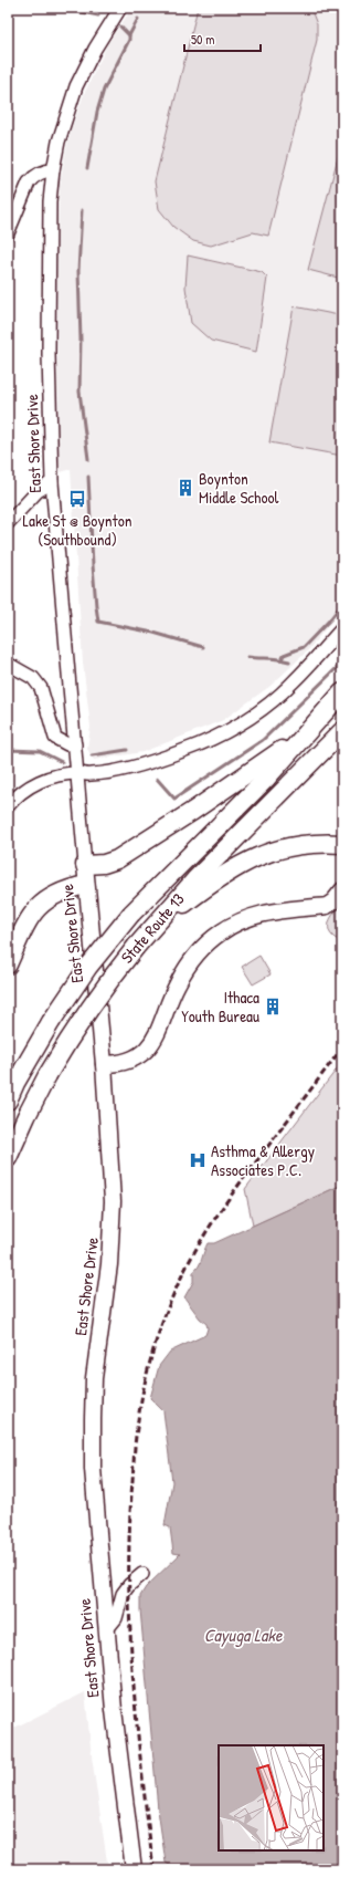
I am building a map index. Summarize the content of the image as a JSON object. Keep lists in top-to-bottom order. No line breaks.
{"streets":{"highway":["State Route 13"],"main road":["East Shore Drive"]},"water":["Cayuga Lake"],"places":{"building":["Boynton Middle School","Ithaca Youth Bureau"],"bus stop":["Lake St @ Boynton (Southbound)"],"hospital":["Asthma & Allergy Associates P.C."]},"scale_bar":"50 m"}
